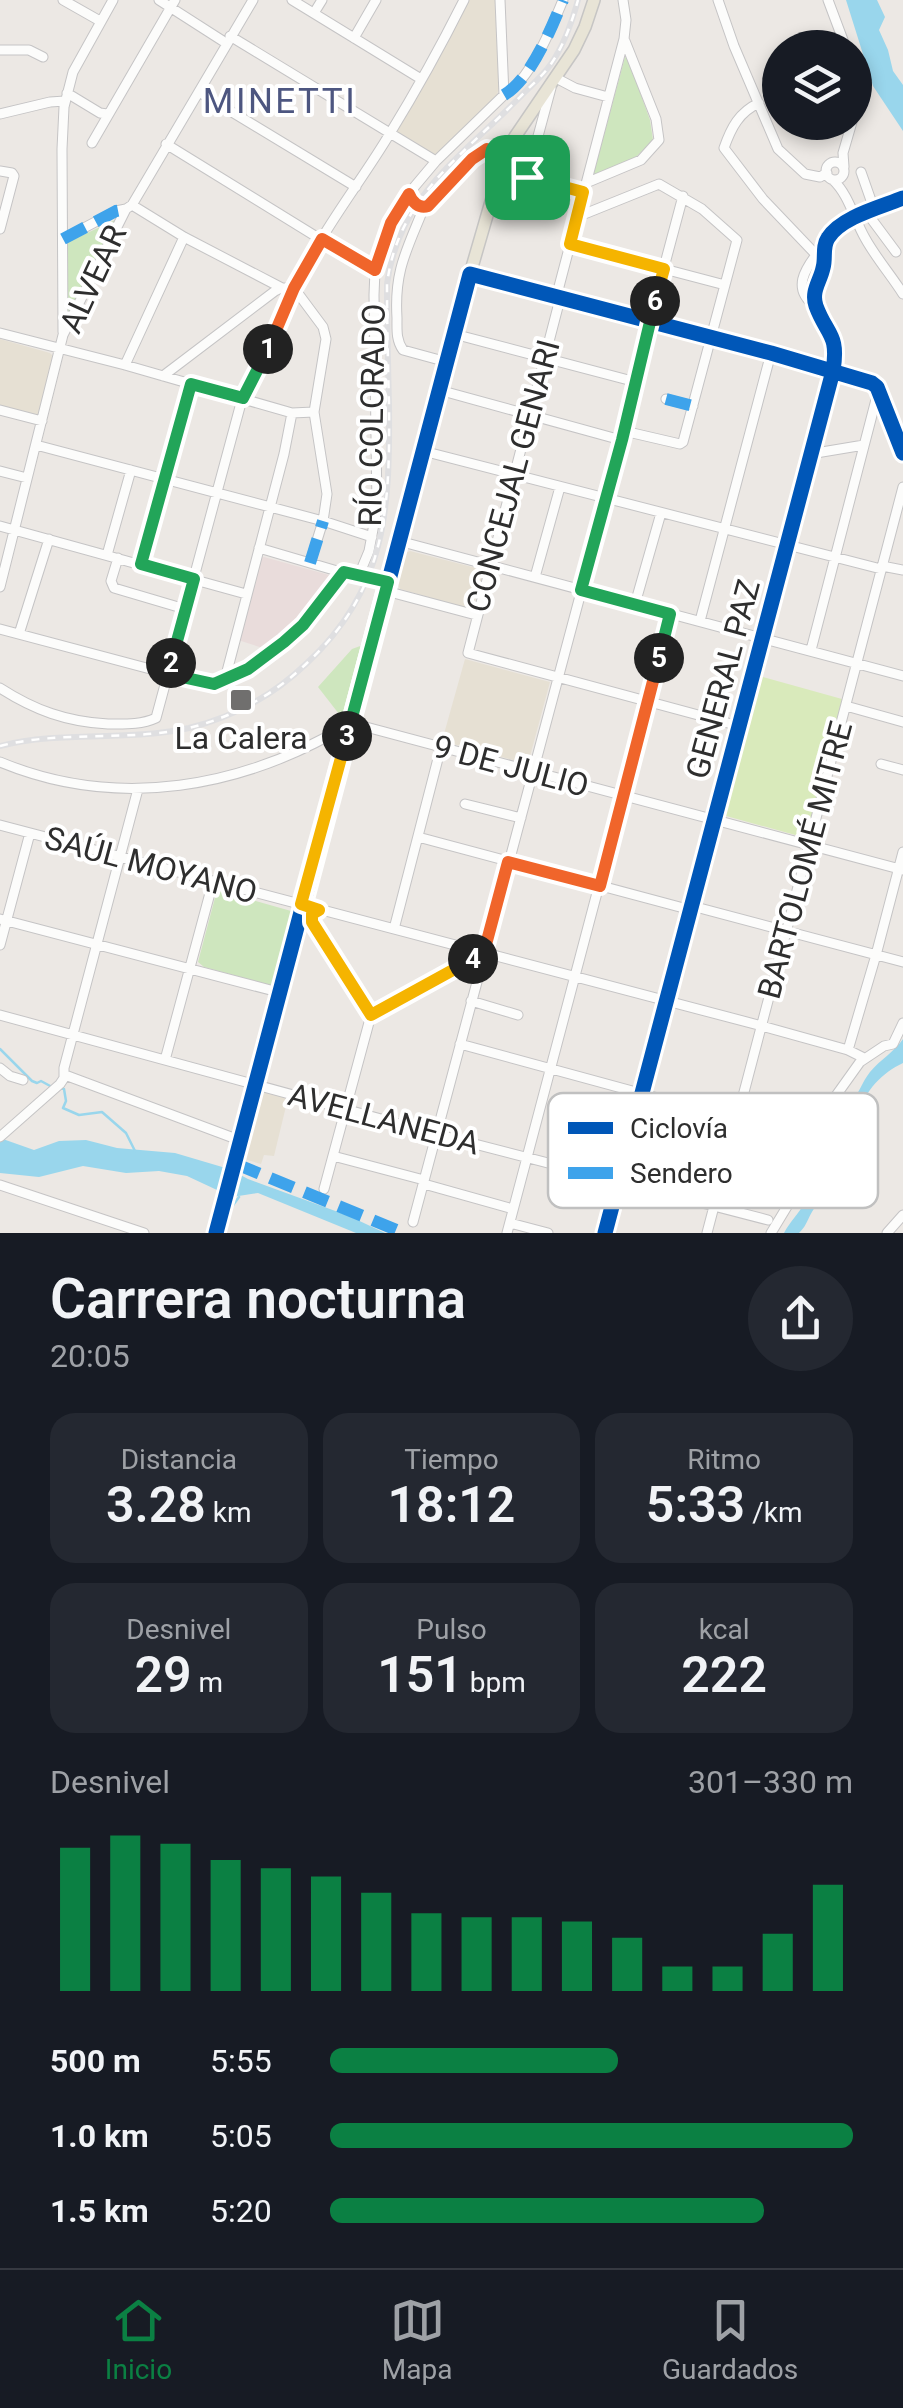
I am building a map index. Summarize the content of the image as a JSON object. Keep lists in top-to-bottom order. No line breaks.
{"streets":{"street":["ALVEAR","RÍO COLORADO","CONCEJAL GENARI","GENERAL PAZ","9 DE JULIO","BARTOLOMÉ MITRE","SAÚL MOYANO","AVELLANEDA"]},"crossings":[["GENERAL PAZ","9 DE JULIO"],["GENERAL PAZ","SAÚL MOYANO"],["9 DE JULIO","BARTOLOMÉ MITRE"],["BARTOLOMÉ MITRE","SAÚL MOYANO"]],"districts":["MINETTI"],"places":{"transit":["La Calera"]},"legend":["Ciclovía","Sendero"],"page":{"pins":["6","1","5","2","3","4"],"heading":["Carrera nocturna","20:05"],"stats":[["Distancia","3.28 km"],["Tiempo","18:12"],["Ritmo","5:33 /km"],["Desnivel","29 m"],["Pulso","151 bpm"],["kcal","222"]],"chart":["Desnivel","301–330 m"],"list":[{"name":"500 m","note":"5:55"},{"name":"1.0 km","note":"5:05"},{"name":"1.5 km","note":"5:20"}],"tabs":["Inicio","Mapa","Guardados"]}}
